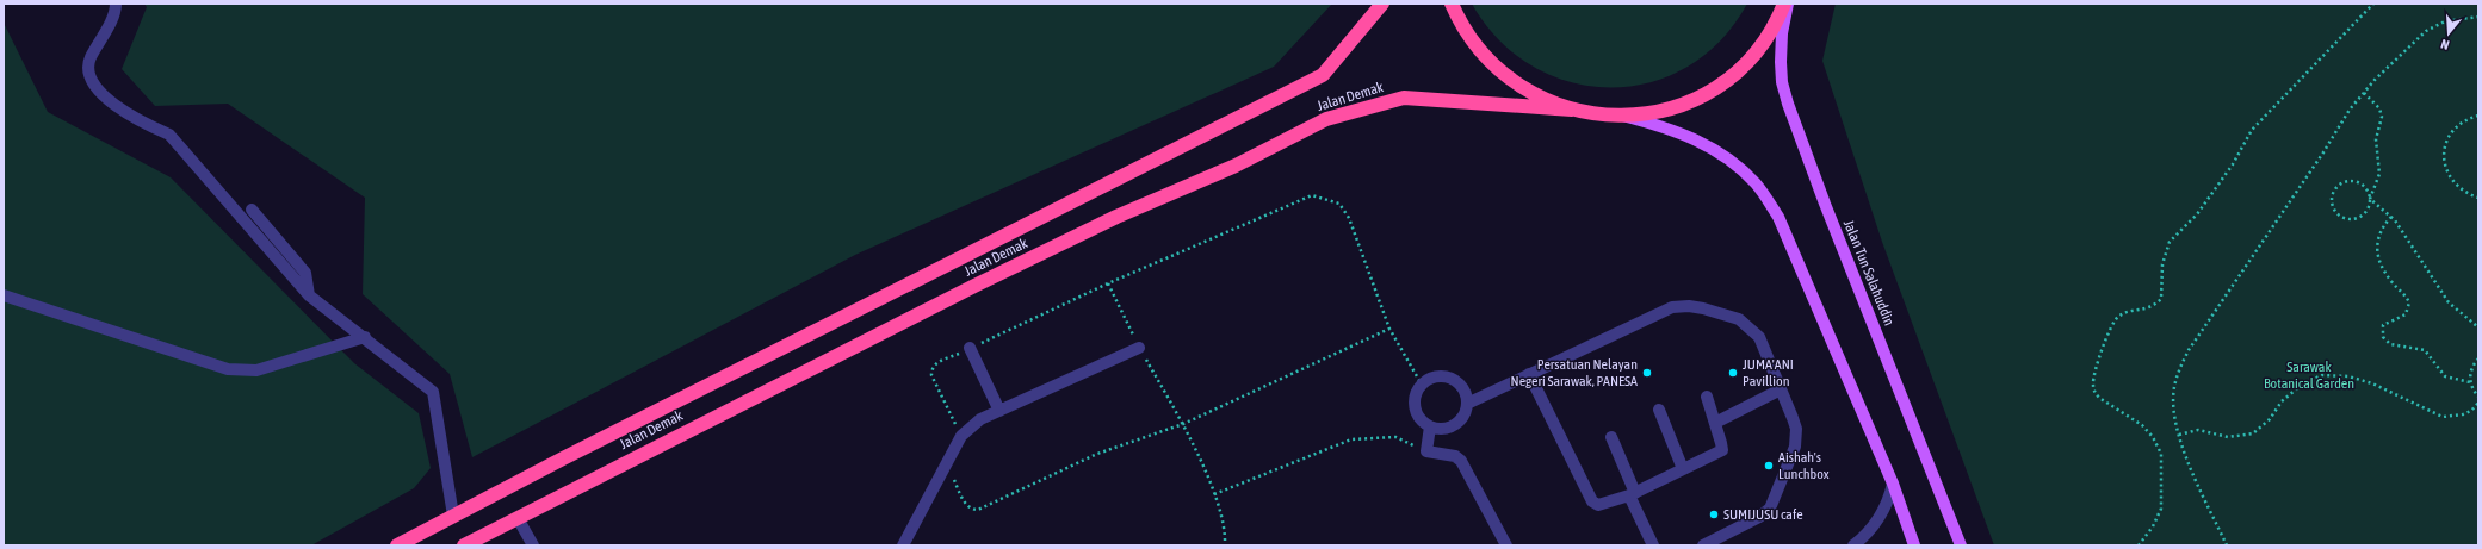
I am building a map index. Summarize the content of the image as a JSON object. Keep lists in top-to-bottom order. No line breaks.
{"streets":{"highway":["Jalan Demak"],"main road":["Jalan Tun Salahuddin"]},"parks":["Sarawak Botanical Garden"],"places":["Persatuan Nelayan Negeri Sarawak, PANESA","JUMA'ANI Pavillion","Aishah's Lunchbox","SUMIJUSU cafe"],"north":"bottom"}
